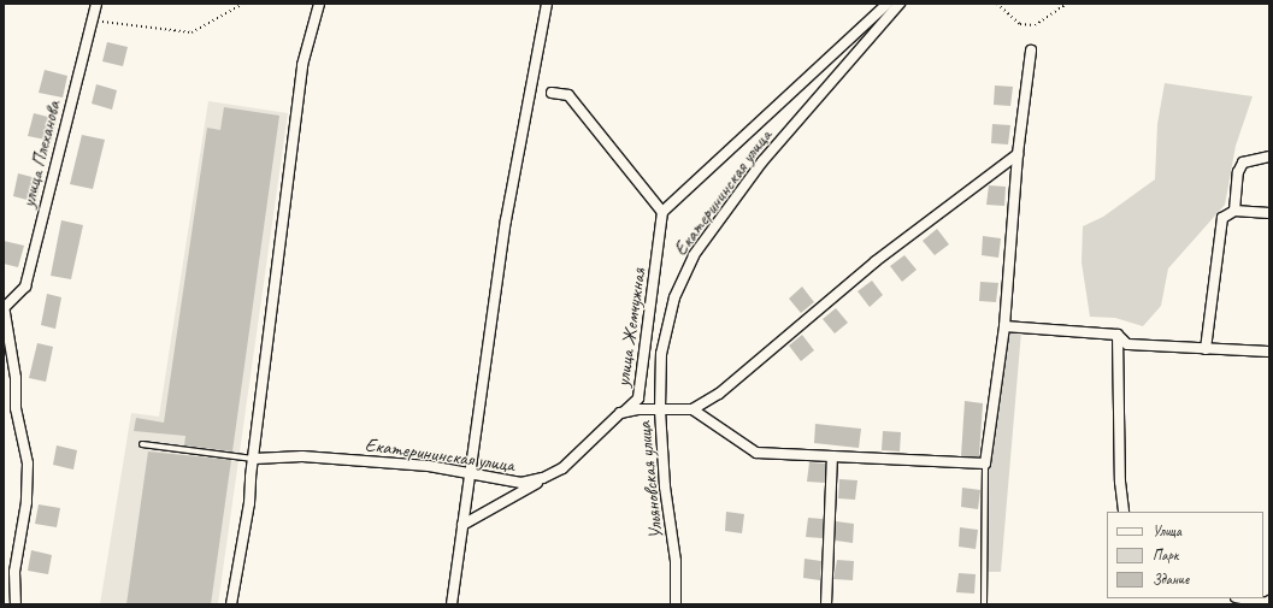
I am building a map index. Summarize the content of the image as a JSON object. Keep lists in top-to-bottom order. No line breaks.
{"streets":{"street":["улица Плеханова","Екатерининская улица","улица Жемчужная","Ульяновская улица"]},"crossings":[["Екатерининская улица","улица Жемчужная"],["Екатерининская улица","Ульяновская улица"]],"legend":["Улица","Парк","Здание"]}
